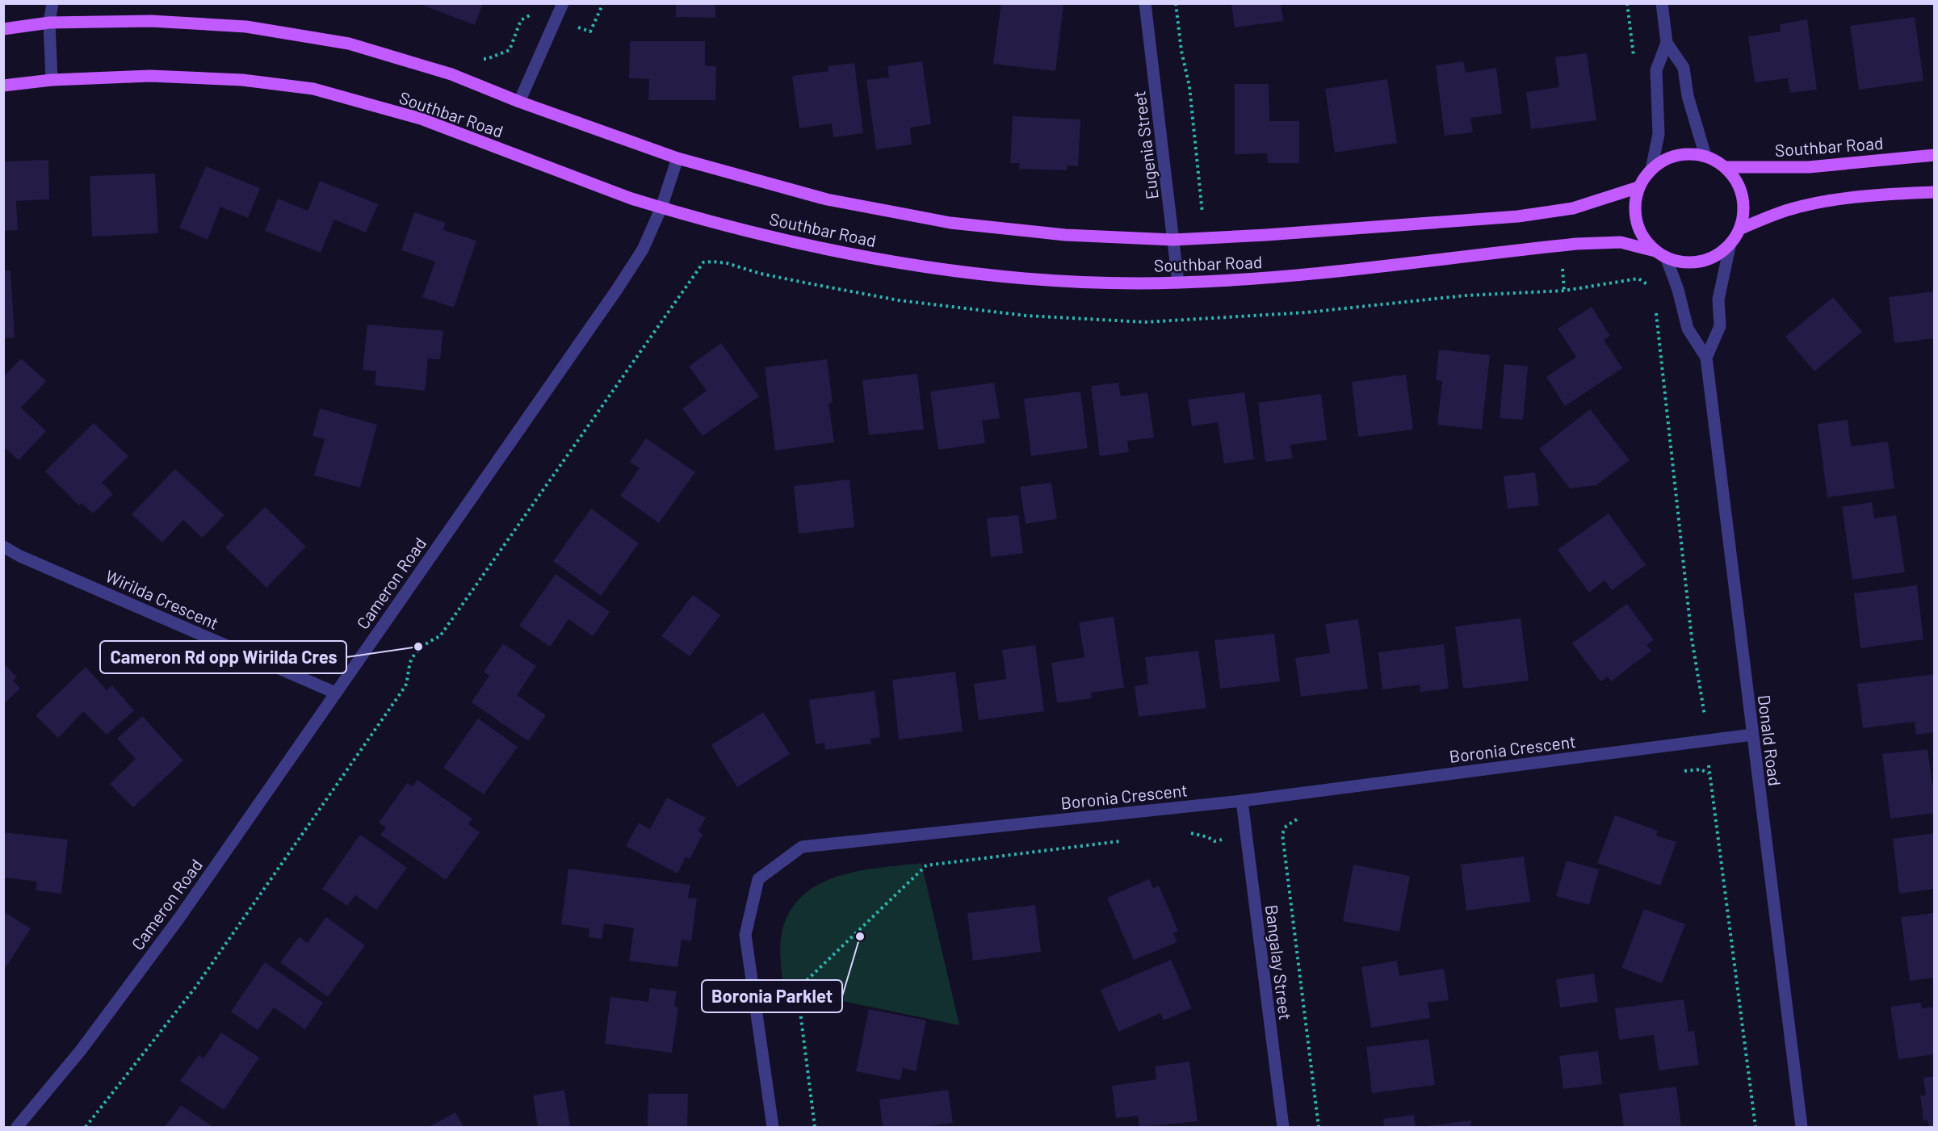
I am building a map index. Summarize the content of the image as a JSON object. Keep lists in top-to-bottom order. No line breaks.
{"streets":{"main road":["Southbar Road"],"street":["Eugenia Street","Cameron Road","Wirilda Crescent","Donald Road","Boronia Crescent","Bangalay Street"]},"crossings":[["Southbar Road","Eugenia Street"],["Southbar Road","Cameron Road"],["Southbar Road","Donald Road"],["Cameron Road","Wirilda Crescent"],["Donald Road","Boronia Crescent"],["Boronia Crescent","Bangalay Street"]],"places":["Cameron Rd opp Wirilda Cres","Boronia Parklet"]}
